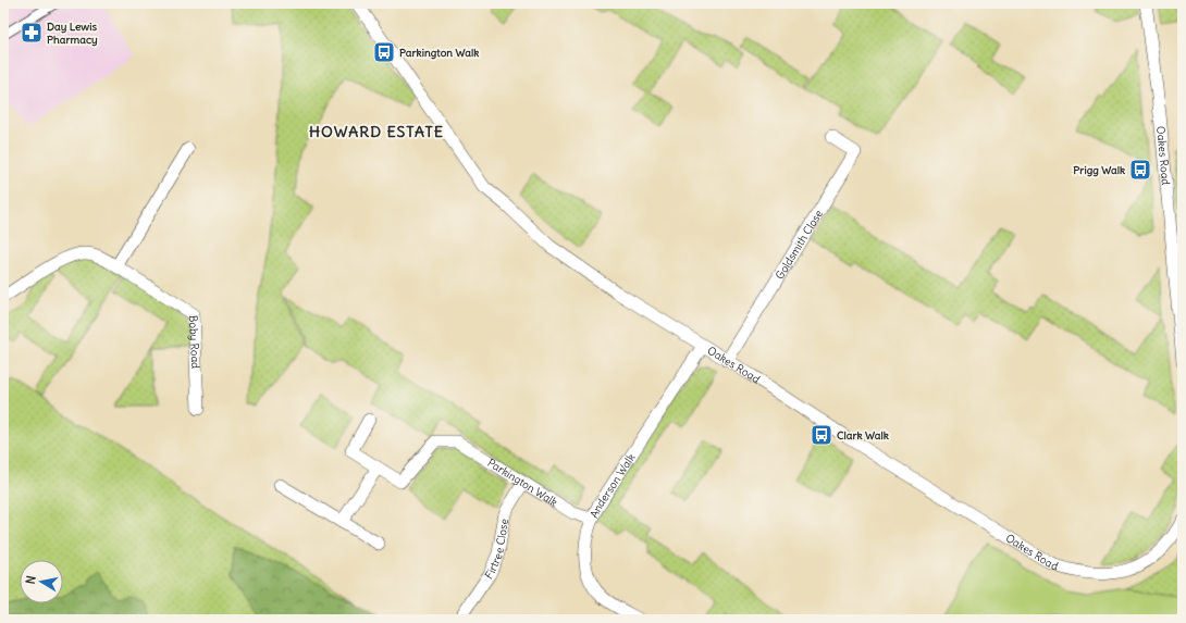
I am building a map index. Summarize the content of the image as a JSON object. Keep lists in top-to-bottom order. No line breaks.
{"streets":{"street":["Oakes Road","Goldsmith Close","Boby Road","Parkington Walk","Anderson Walk","Firtree Close"]},"crossings":[["Oakes Road","Goldsmith Close"],["Oakes Road","Anderson Walk"],["Parkington Walk","Anderson Walk"],["Parkington Walk","Firtree Close"]],"districts":["HOWARD ESTATE"],"places":{"pharmacy":["Day Lewis Pharmacy"],"bus stop":["Parkington Walk","Prigg Walk","Clark Walk"]},"north":"left"}
